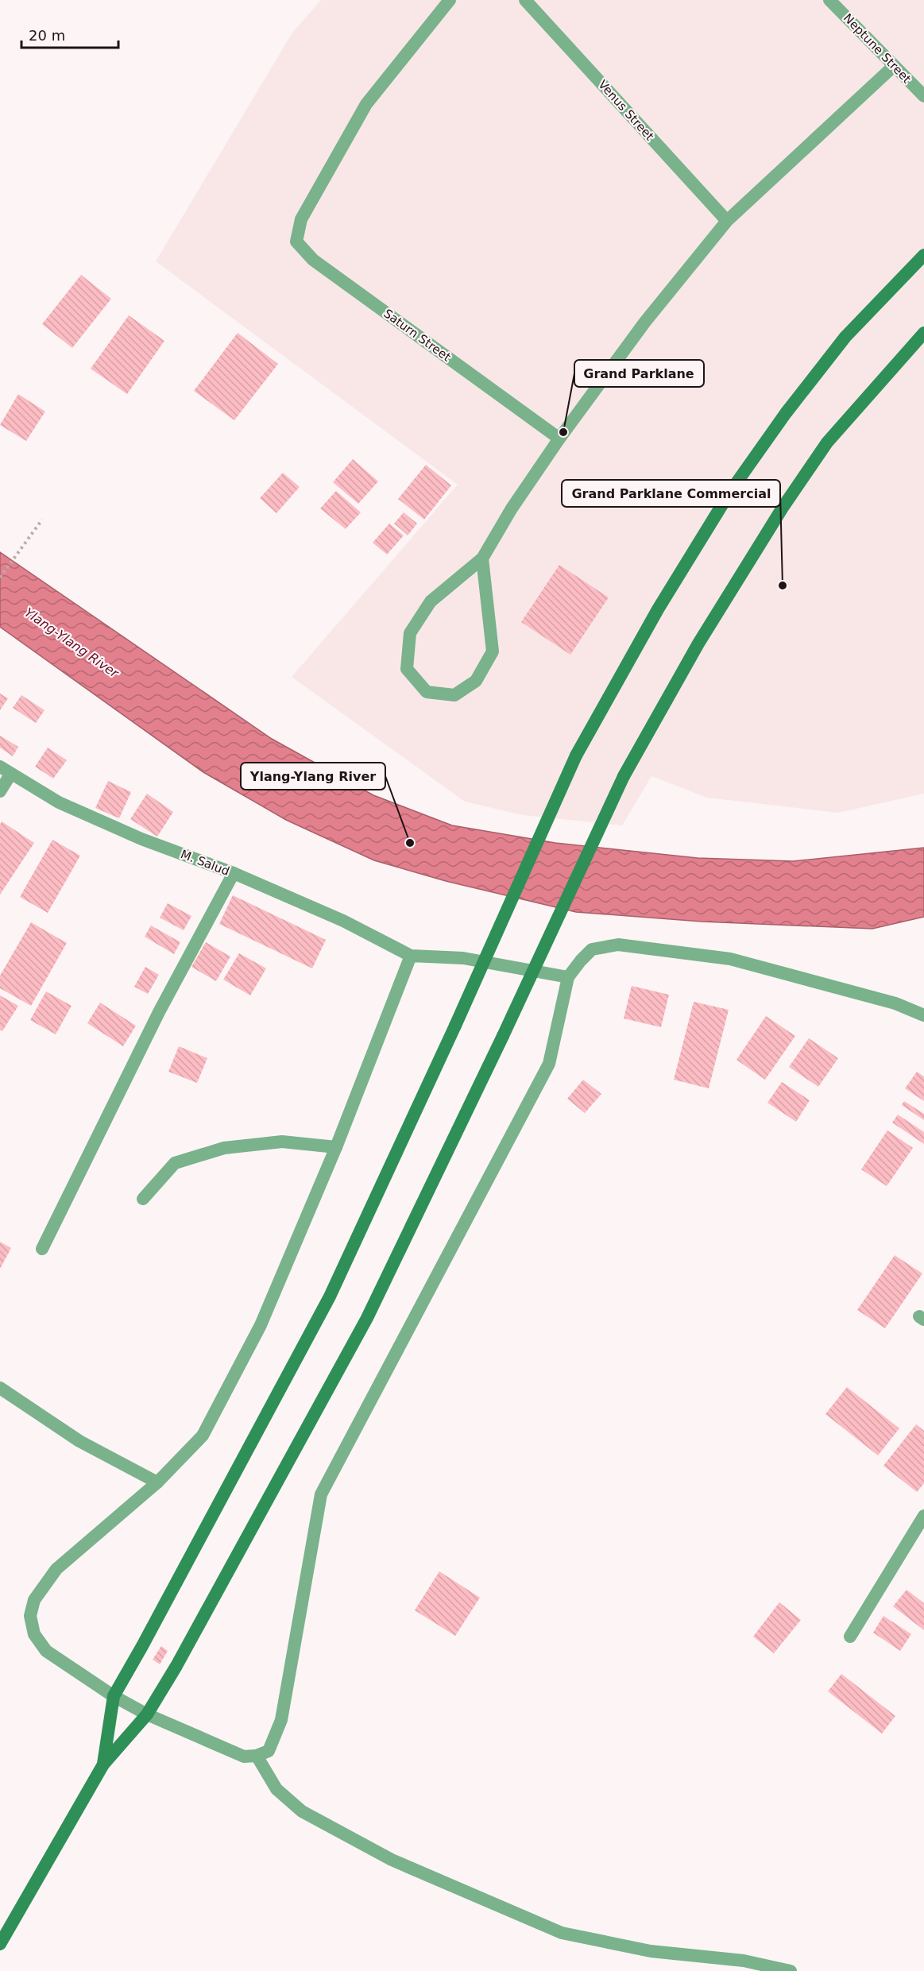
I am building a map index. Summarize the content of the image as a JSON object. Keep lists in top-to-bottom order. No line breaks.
{"streets":{"street":["Neptune Street","Venus Street","Saturn Street","M. Salud"]},"water":["Ylang-Ylang River"],"places":["Grand Parklane","Grand Parklane Commercial","Ylang-Ylang River"],"scale_bar":"20 m"}
